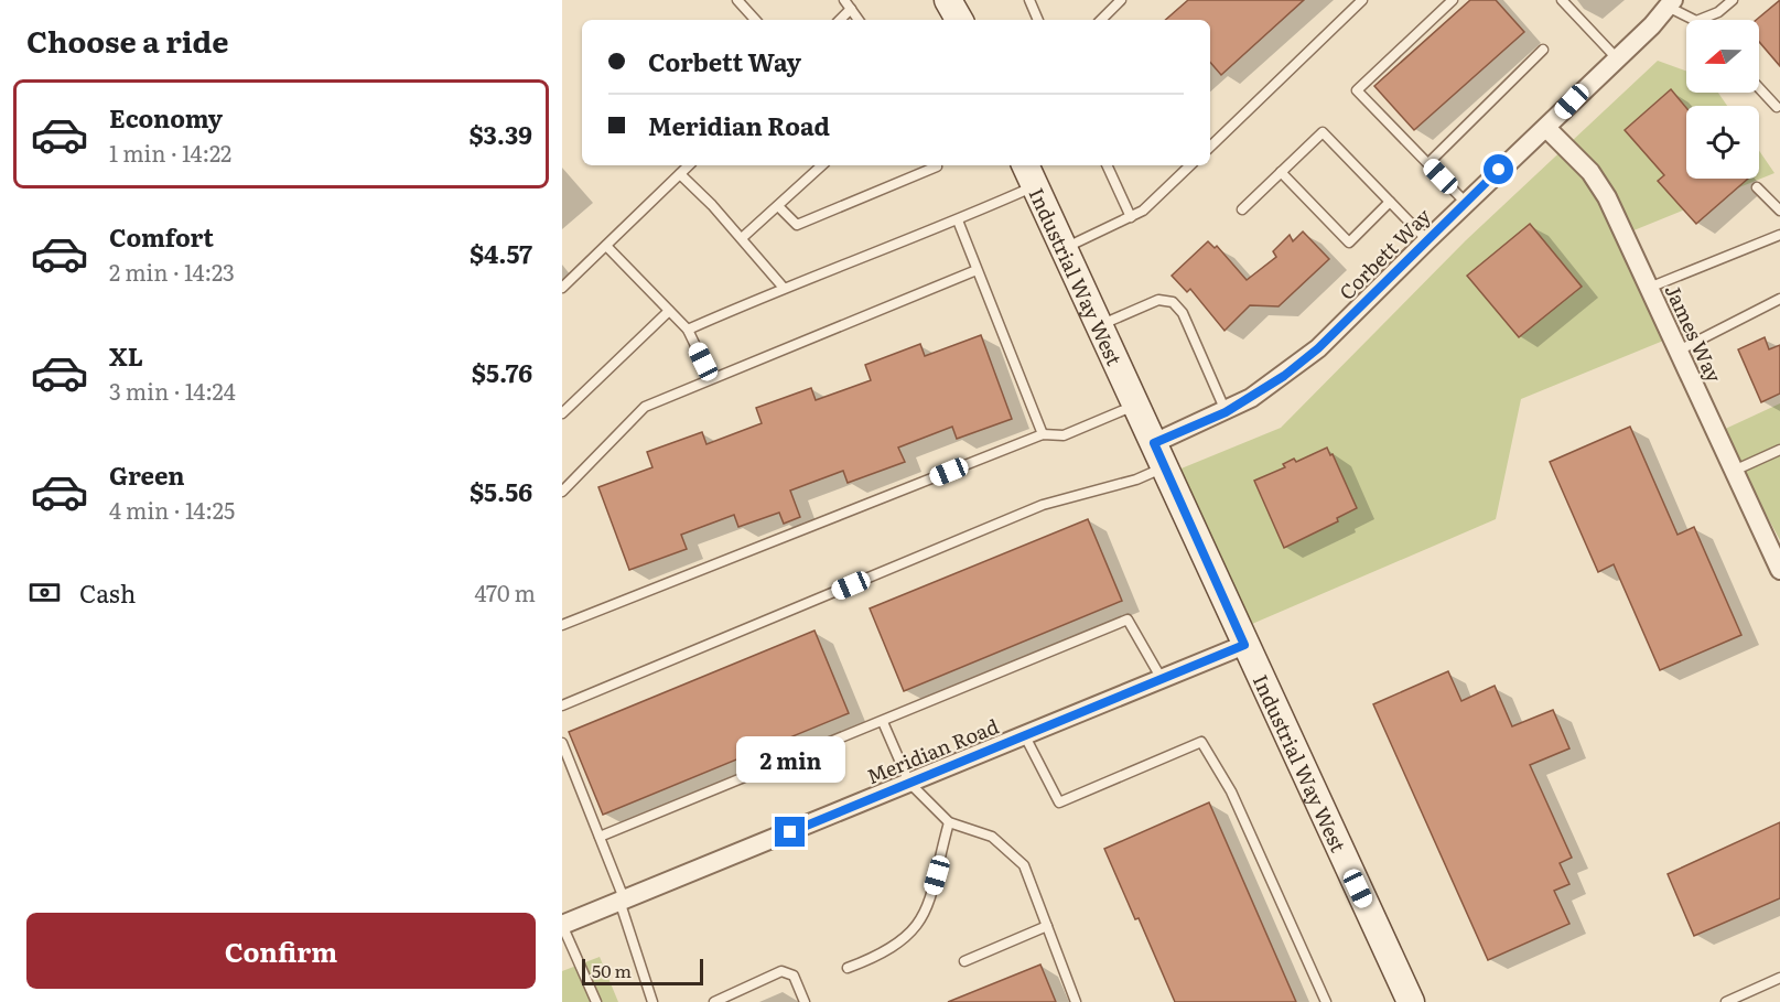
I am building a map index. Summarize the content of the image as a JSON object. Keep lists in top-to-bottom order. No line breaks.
{"streets":{"street":["Corbett Way","Industrial Way West","James Way","Meridian Road"]},"crossings":[["Corbett Way","Industrial Way West"],["Corbett Way","James Way"],["Industrial Way West","Meridian Road"]],"scale_bar":"50 m","north":"left","page":{"heading":"Choose a ride","banner":["Corbett Way","Meridian Road"],"list":[{"name":"Economy","note":"1 min · 14:22","value":"$3.39"},{"name":"Comfort","note":"2 min · 14:23","value":"$4.57"},{"name":"XL","note":"3 min · 14:24","value":"$5.76"},{"name":"Green","note":"4 min · 14:25","value":"$5.56"}],"pay":["Cash","470 m"],"bubble":"2 min","buttons":"Confirm","scale":"50 m"}}
